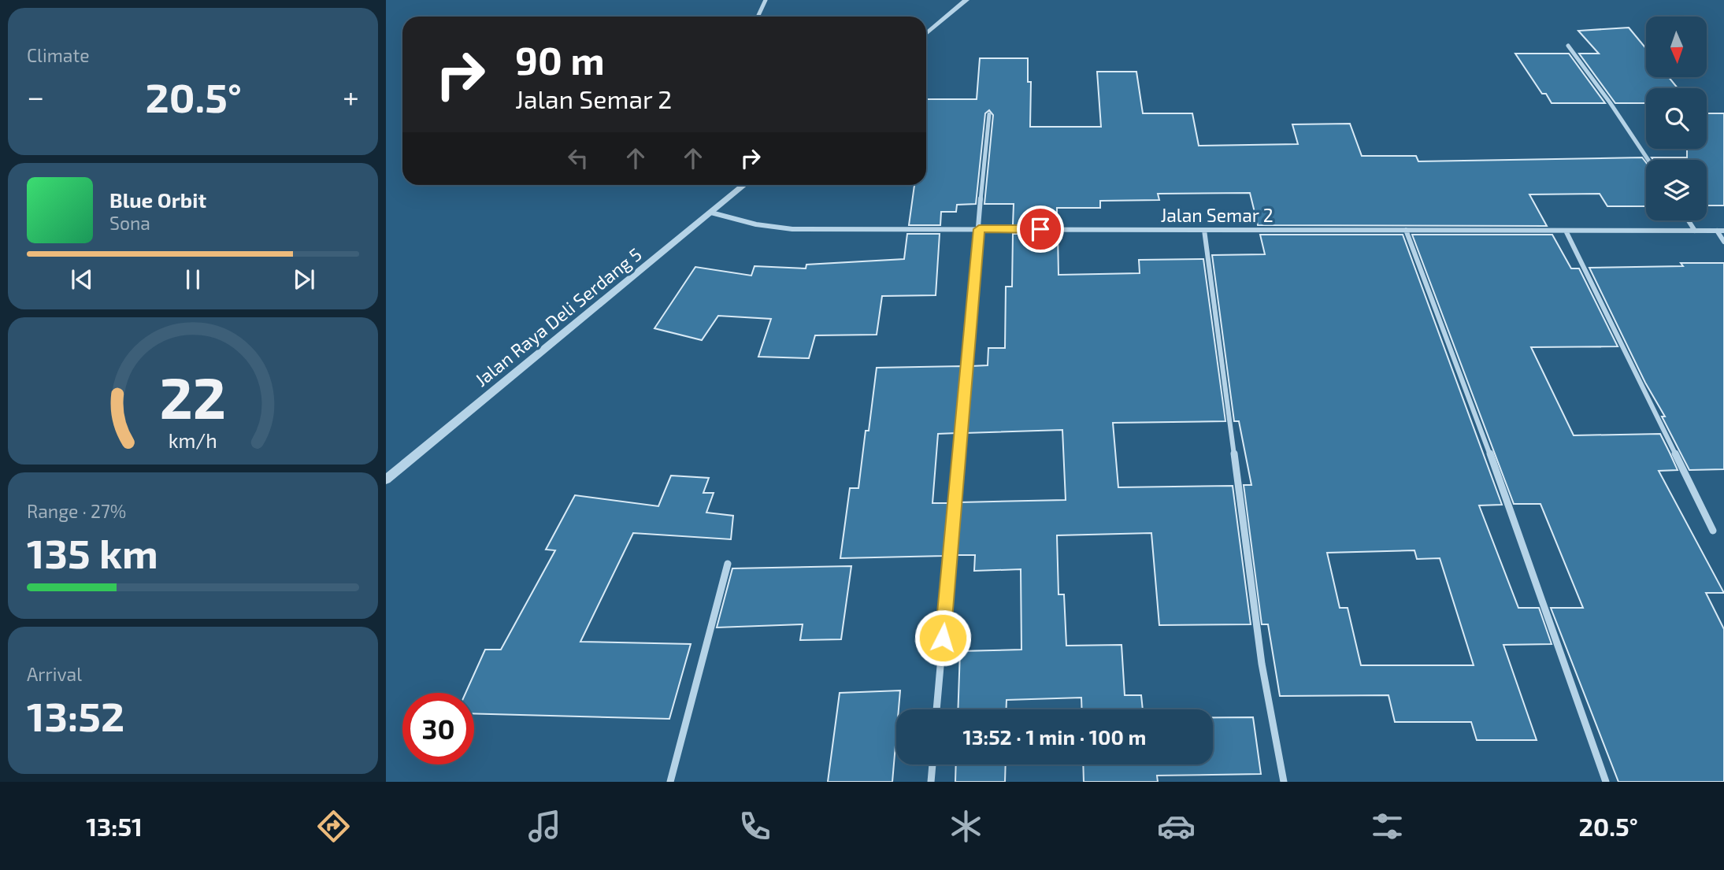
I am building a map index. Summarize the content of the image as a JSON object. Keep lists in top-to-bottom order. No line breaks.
{"streets":{"street":["Jalan Semar 2","Jalan Raya Deli Serdang 5"]},"crossings":[["Jalan Semar 2","Jalan Raya Deli Serdang 5"]],"north":"bottom","page":{"tile":["Climate",["Range · 27%","135 km"],["Arrival","13:52"]],"turn":["90 m","Jalan Semar 2"],"heat":["−","20.5°","+"],"song":["Blue Orbit","Sona"],"limit":"30","trip":"13:52 · 1 min · 100 m","tabs":["13:51","20.5°"],"gauge":["22","km/h"]}}
